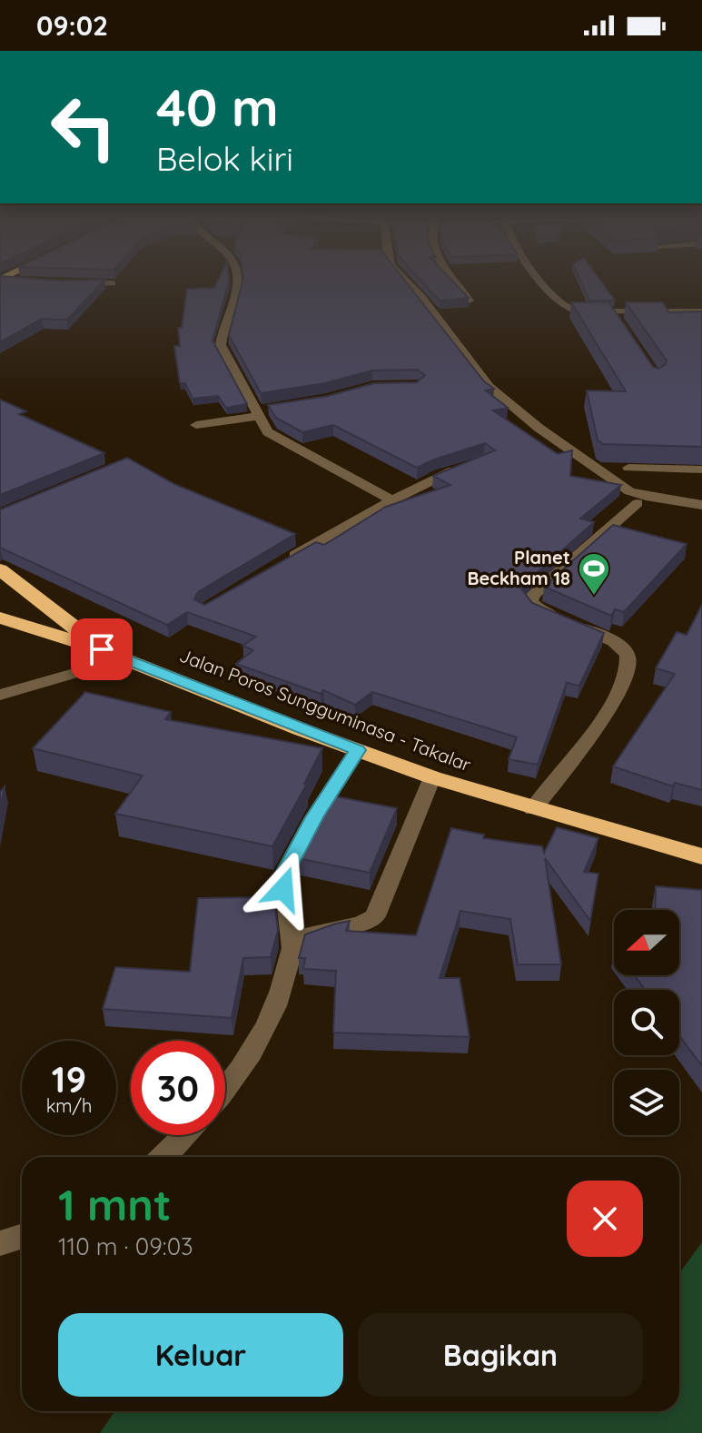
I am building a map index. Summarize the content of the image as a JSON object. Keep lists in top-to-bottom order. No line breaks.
{"streets":{"highway":["Jalan Poros Sungguminasa - Takalar"]},"places":{"sports":["Planet Beckham 18"]},"north":"left","page":{"status":"09:02","turn":["40 m","Belok kiri"],"speed":"19 km/h","limit":"30","heading":["1 mnt","110 m · 09:03"],"buttons":["Keluar","Bagikan"]}}
